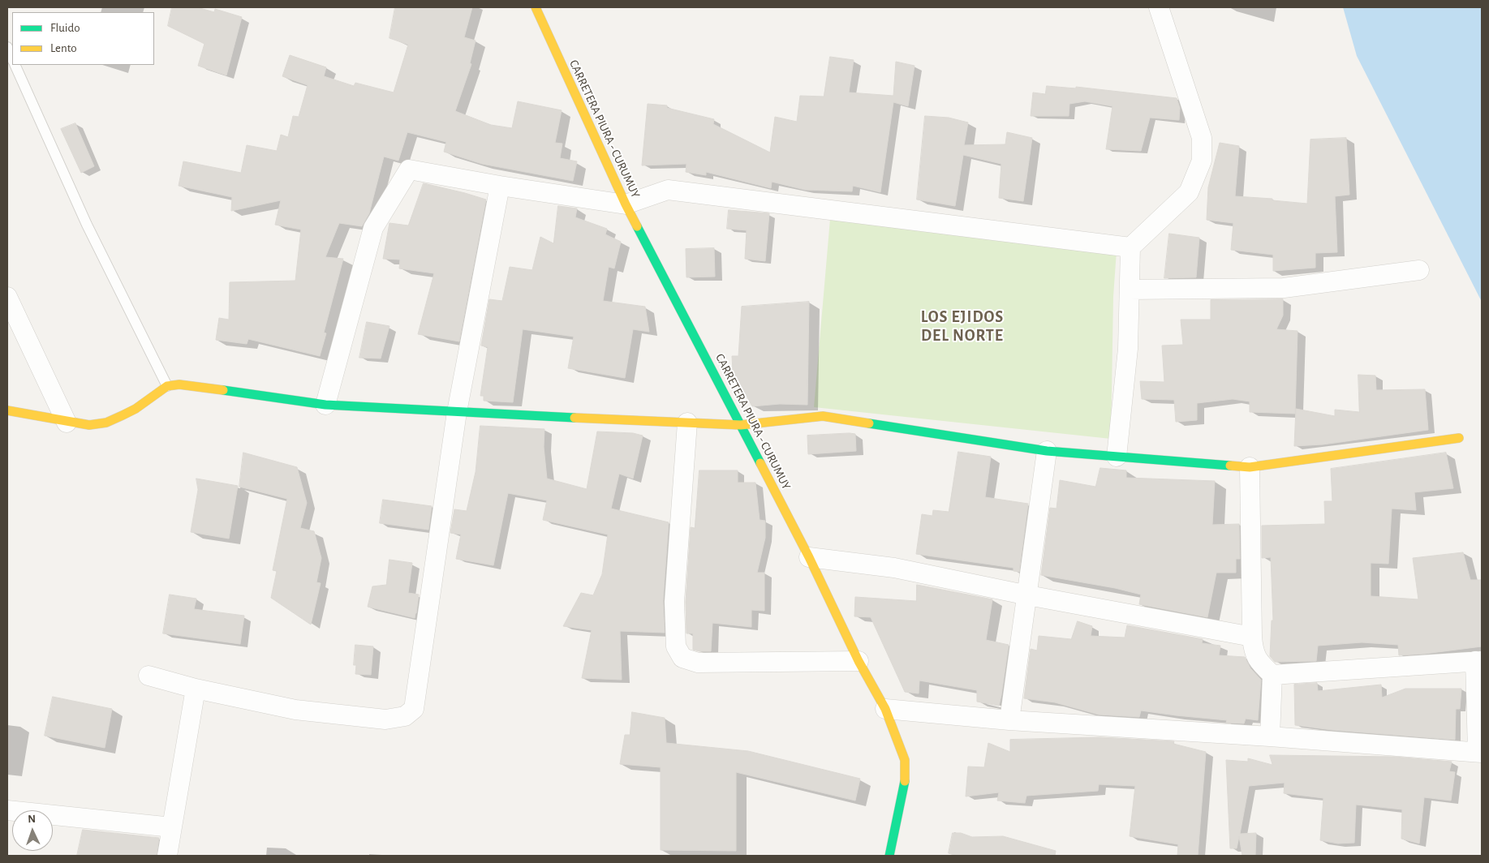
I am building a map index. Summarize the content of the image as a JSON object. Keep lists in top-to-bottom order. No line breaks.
{"streets":{"street":["CARRETERA PIURA - CURUMUY"]},"districts":["LOS EJIDOS DEL NORTE"],"legend":["Fluido","Lento"],"north":"top"}
